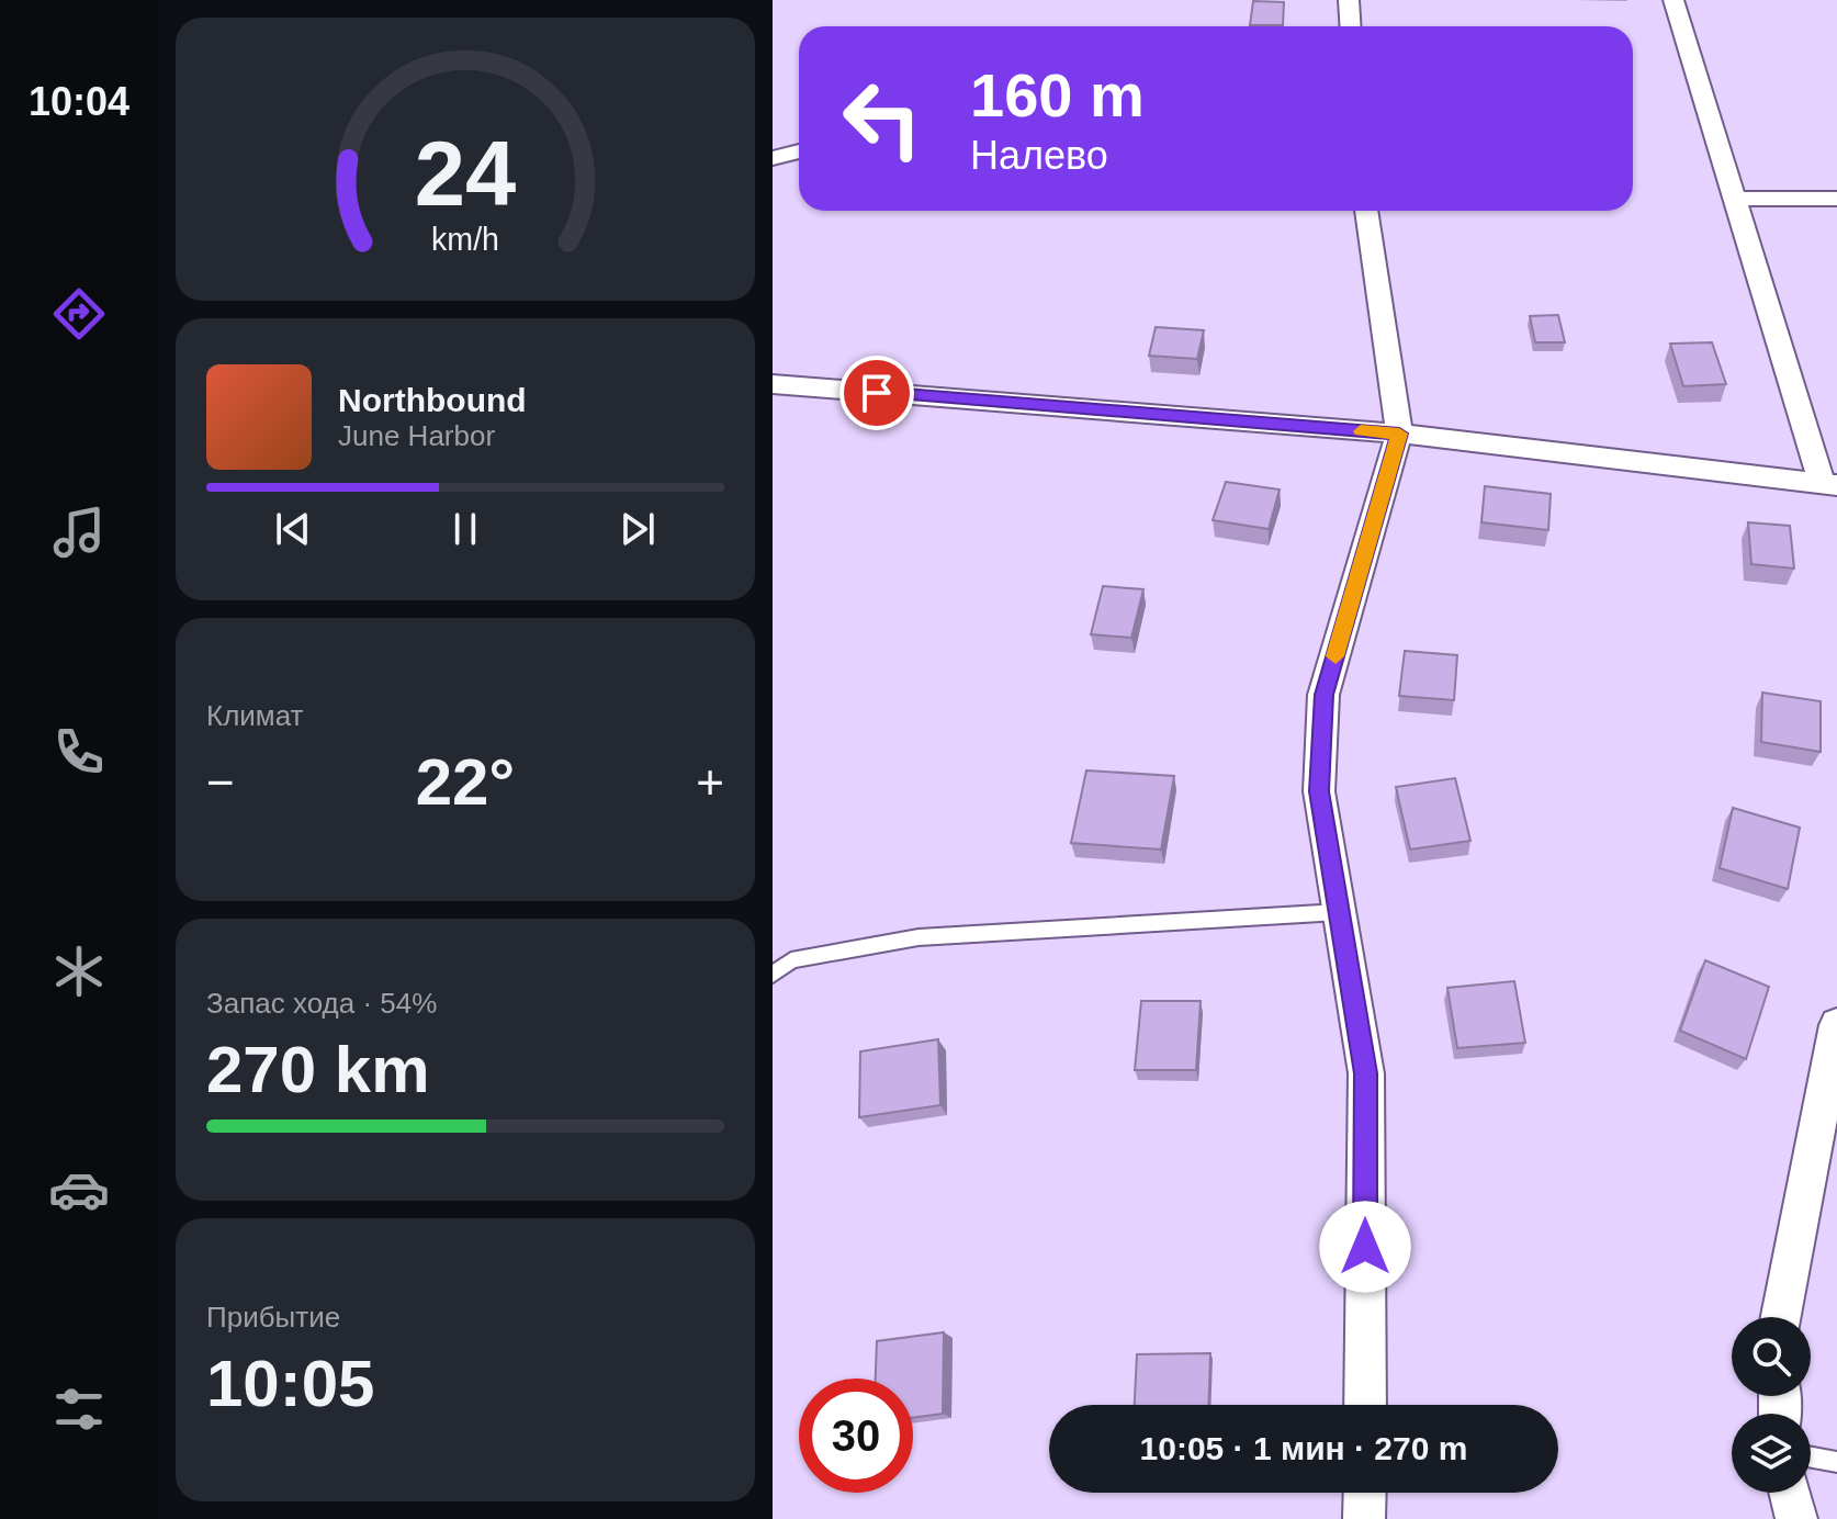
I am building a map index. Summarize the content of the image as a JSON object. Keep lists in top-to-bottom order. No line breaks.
{"page":{"tabs":"10:04","turn":["160 m","Налево"],"song":["Northbound","June Harbor"],"tile":["Климат",["Запас хода · 54%","270 km"],["Прибытие","10:05"]],"heat":["−","22°","+"],"limit":"30","trip":"10:05 · 1 мин · 270 m","gauge":["24","km/h"]}}
